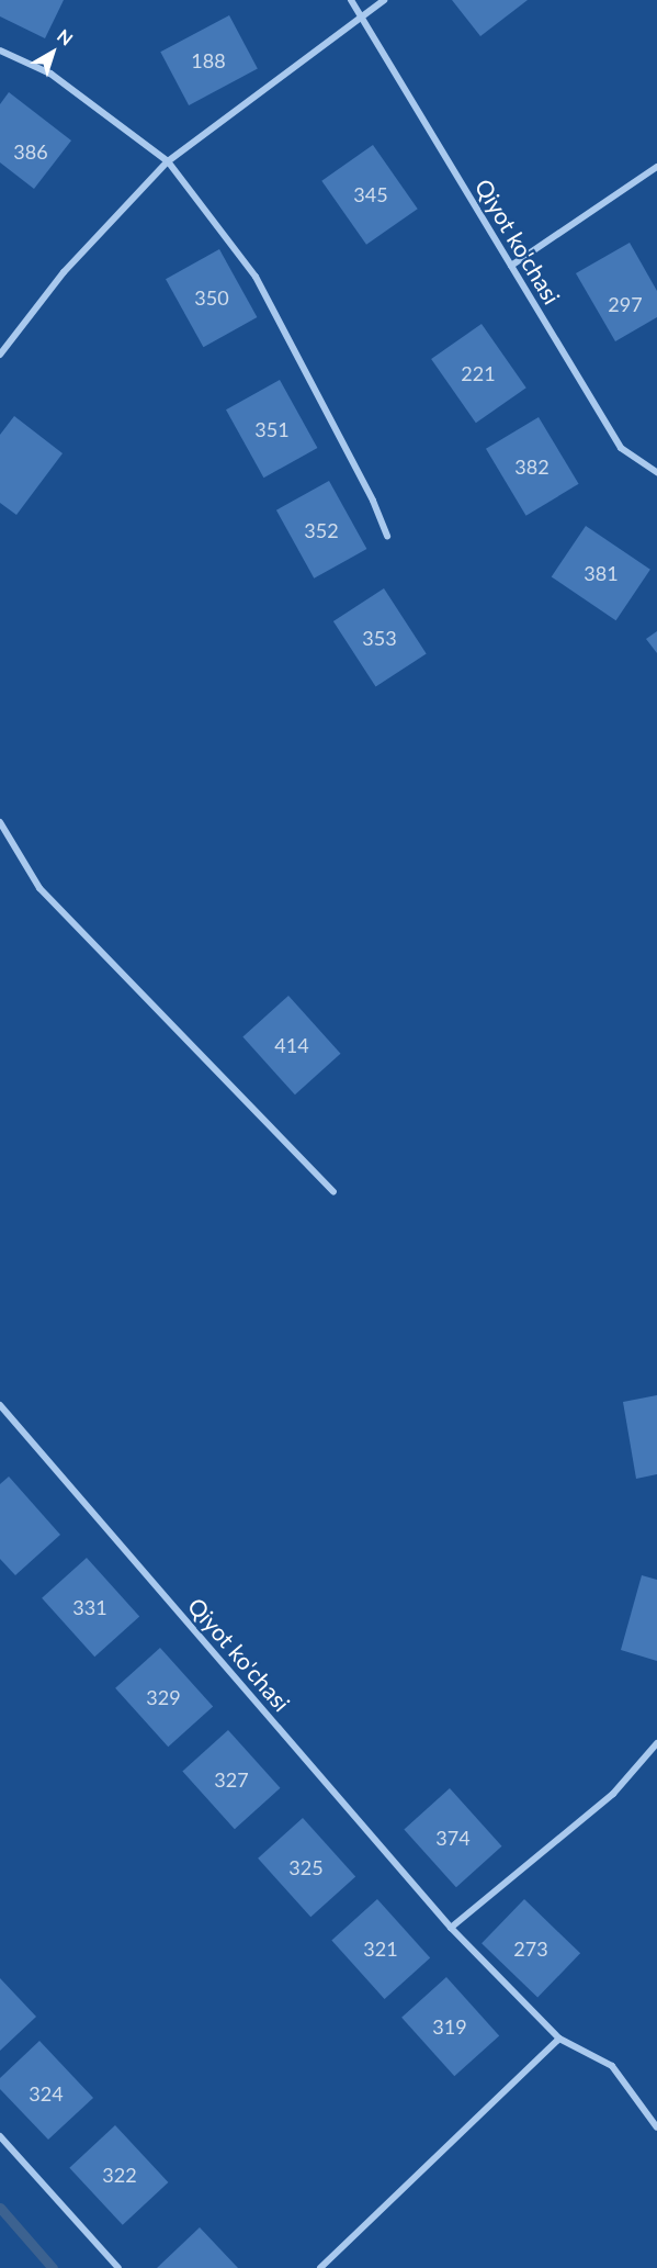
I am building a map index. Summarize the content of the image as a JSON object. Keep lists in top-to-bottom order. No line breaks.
{"streets":{"street":["Qiyot ko'chasi"]},"house_numbers":["188","386","345","350","297","221","351","382","352","381","353","414","331","329","327","374","325","321","273","319","324","322"],"north":"top right"}
